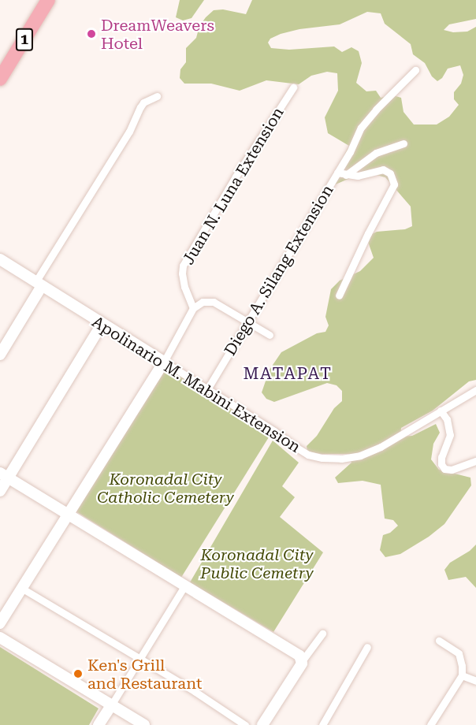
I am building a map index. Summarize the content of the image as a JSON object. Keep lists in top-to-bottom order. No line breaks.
{"streets":{"highway":["1"],"street":["Juan N. Luna Extension","Diego A. Silang Extension","Apolinario M. Mabini Extension"]},"crossings":[["Diego A. Silang Extension","Apolinario M. Mabini Extension"]],"districts":["MATAPAT"],"parks":["Koronadal City Catholic Cemetery","Koronadal City Public Cemetry"],"places":["DreamWeavers Hotel","Ken's Grill and Restaurant"]}
